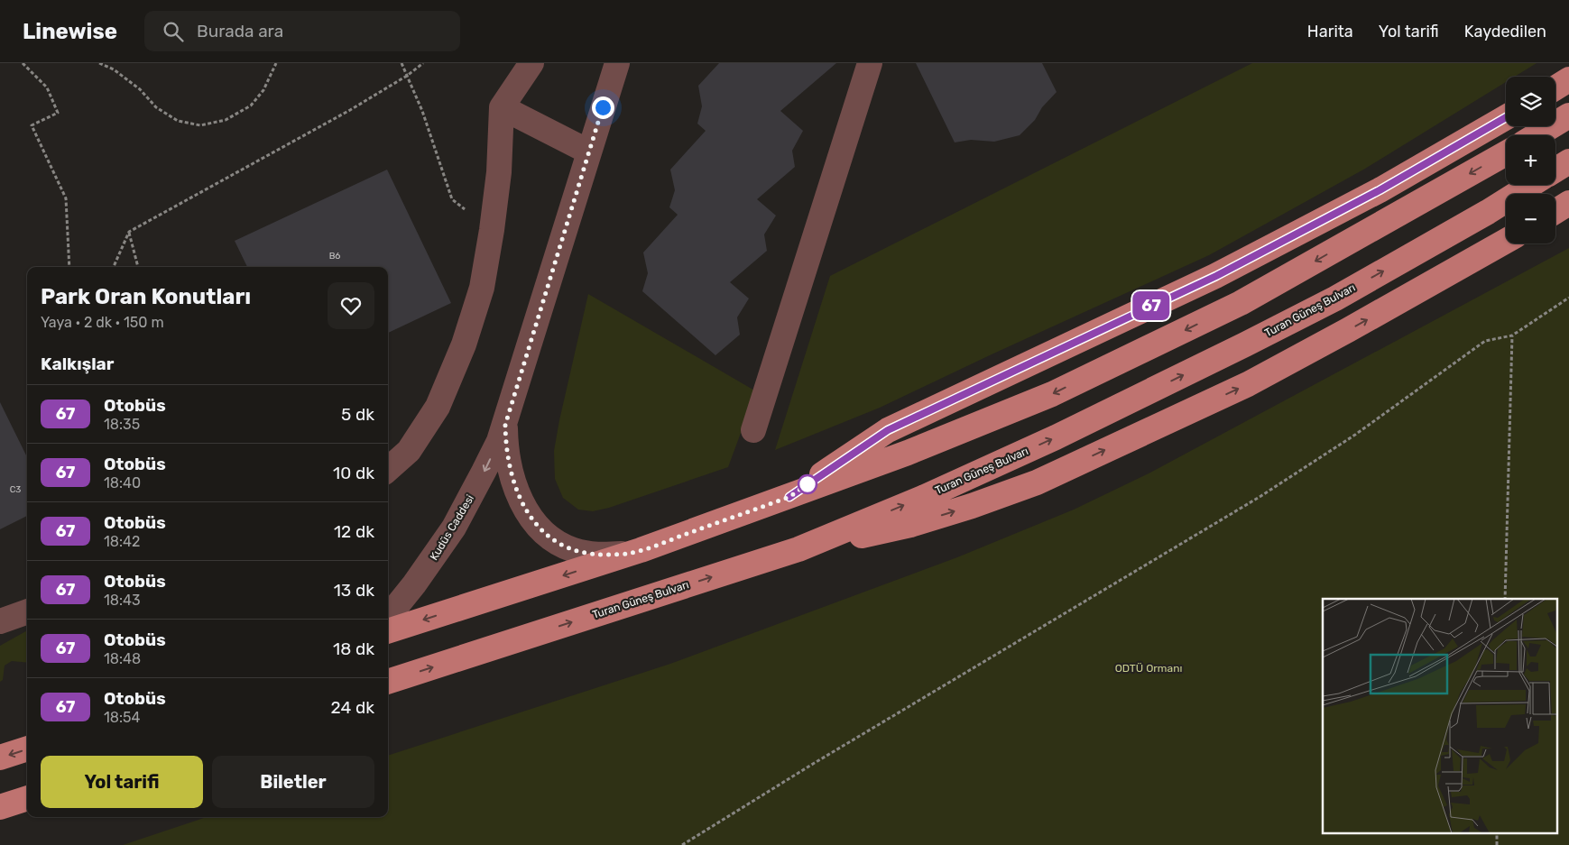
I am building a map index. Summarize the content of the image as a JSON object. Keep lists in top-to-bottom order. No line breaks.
{"streets":{"main road":["Turan Güneş Bulvarı"],"street":["Kudüs Caddesi"]},"parks":["ODTÜ Ormanı"],"lines":["bus line 67"],"house_numbers":["B6","C3"],"page":{"header":"Linewise","search":"Burada ara","nav":["Harita","Yol tarifi","Kaydedilen"],"on_map":"67","map_buttons":["+","−"],"heading":[["Park Oran Konutları","Yaya · 2 dk · 150 m"],"Kalkışlar"],"list":[{"mark":"67","name":"Otobüs","note":"18:35","value":"5 dk"},{"mark":"67","name":"Otobüs","note":"18:40","value":"10 dk"},{"mark":"67","name":"Otobüs","note":"18:42","value":"12 dk"},{"mark":"67","name":"Otobüs","note":"18:43","value":"13 dk"},{"mark":"67","name":"Otobüs","note":"18:48","value":"18 dk"},{"mark":"67","name":"Otobüs","note":"18:54","value":"24 dk"}],"buttons":["Yol tarifi","Biletler"]}}
